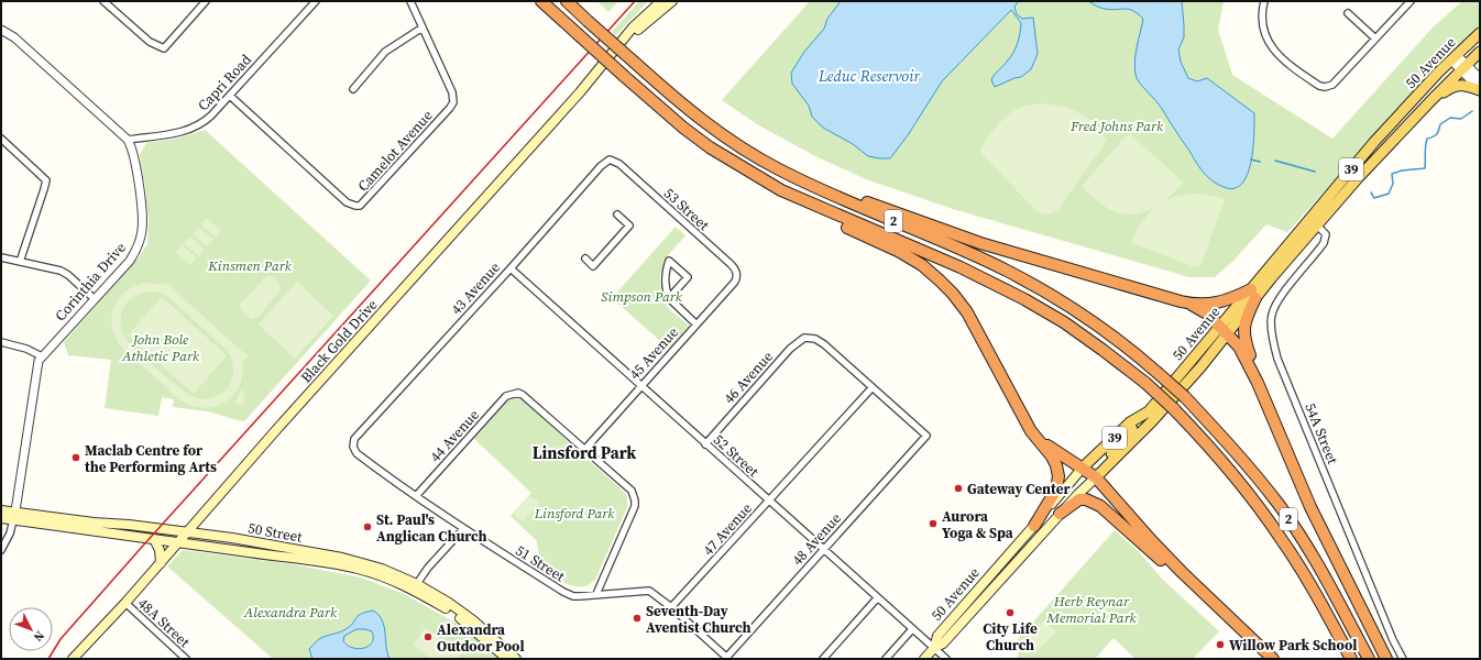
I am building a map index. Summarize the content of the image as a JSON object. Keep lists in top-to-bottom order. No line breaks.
{"streets":{"highway":["2"],"main road":["50 Avenue","39","Black Gold Drive","50 Street"],"street":["Capri Road","Camelot Avenue","53 Street","Corinthia Drive","43 Avenue","45 Avenue","46 Avenue","54A Street","44 Avenue","52 Street","47 Avenue","48 Avenue","51 Street","48A Street"]},"crossings":[["50 Avenue","54A Street"],["50 Avenue","52 Street"],["Capri Road","Camelot Avenue"],["Capri Road","Corinthia Drive"],["53 Street","43 Avenue"],["53 Street","45 Avenue"],["Corinthia Drive","50 Street"],["43 Avenue","52 Street"],["43 Avenue","51 Street"],["Black Gold Drive","50 Street"],["Black Gold Drive","48A Street"],["45 Avenue","44 Avenue"],["45 Avenue","52 Street"],["46 Avenue","52 Street"],["46 Avenue","47 Avenue"],["46 Avenue","48 Avenue"],["44 Avenue","51 Street"],["52 Street","47 Avenue"],["52 Street","48 Avenue"],["47 Avenue","48 Avenue"],["47 Avenue","51 Street"],["48 Avenue","51 Street"]],"districts":["Linsford Park"],"water":["Leduc Reservoir"],"parks":["Fred Johns Park","Kinsmen Park","Simpson Park","John Bole Athletic Park","Linsford Park","Herb Reynar Memorial Park","Alexandra Park"],"places":["Maclab Centre for the Performing Arts","Gateway Center","Aurora Yoga & Spa","St. Paul's Anglican Church","City Life Church","Seventh-Day Aventist Church","Alexandra Outdoor Pool","Willow Park School"],"north":"bottom right"}
